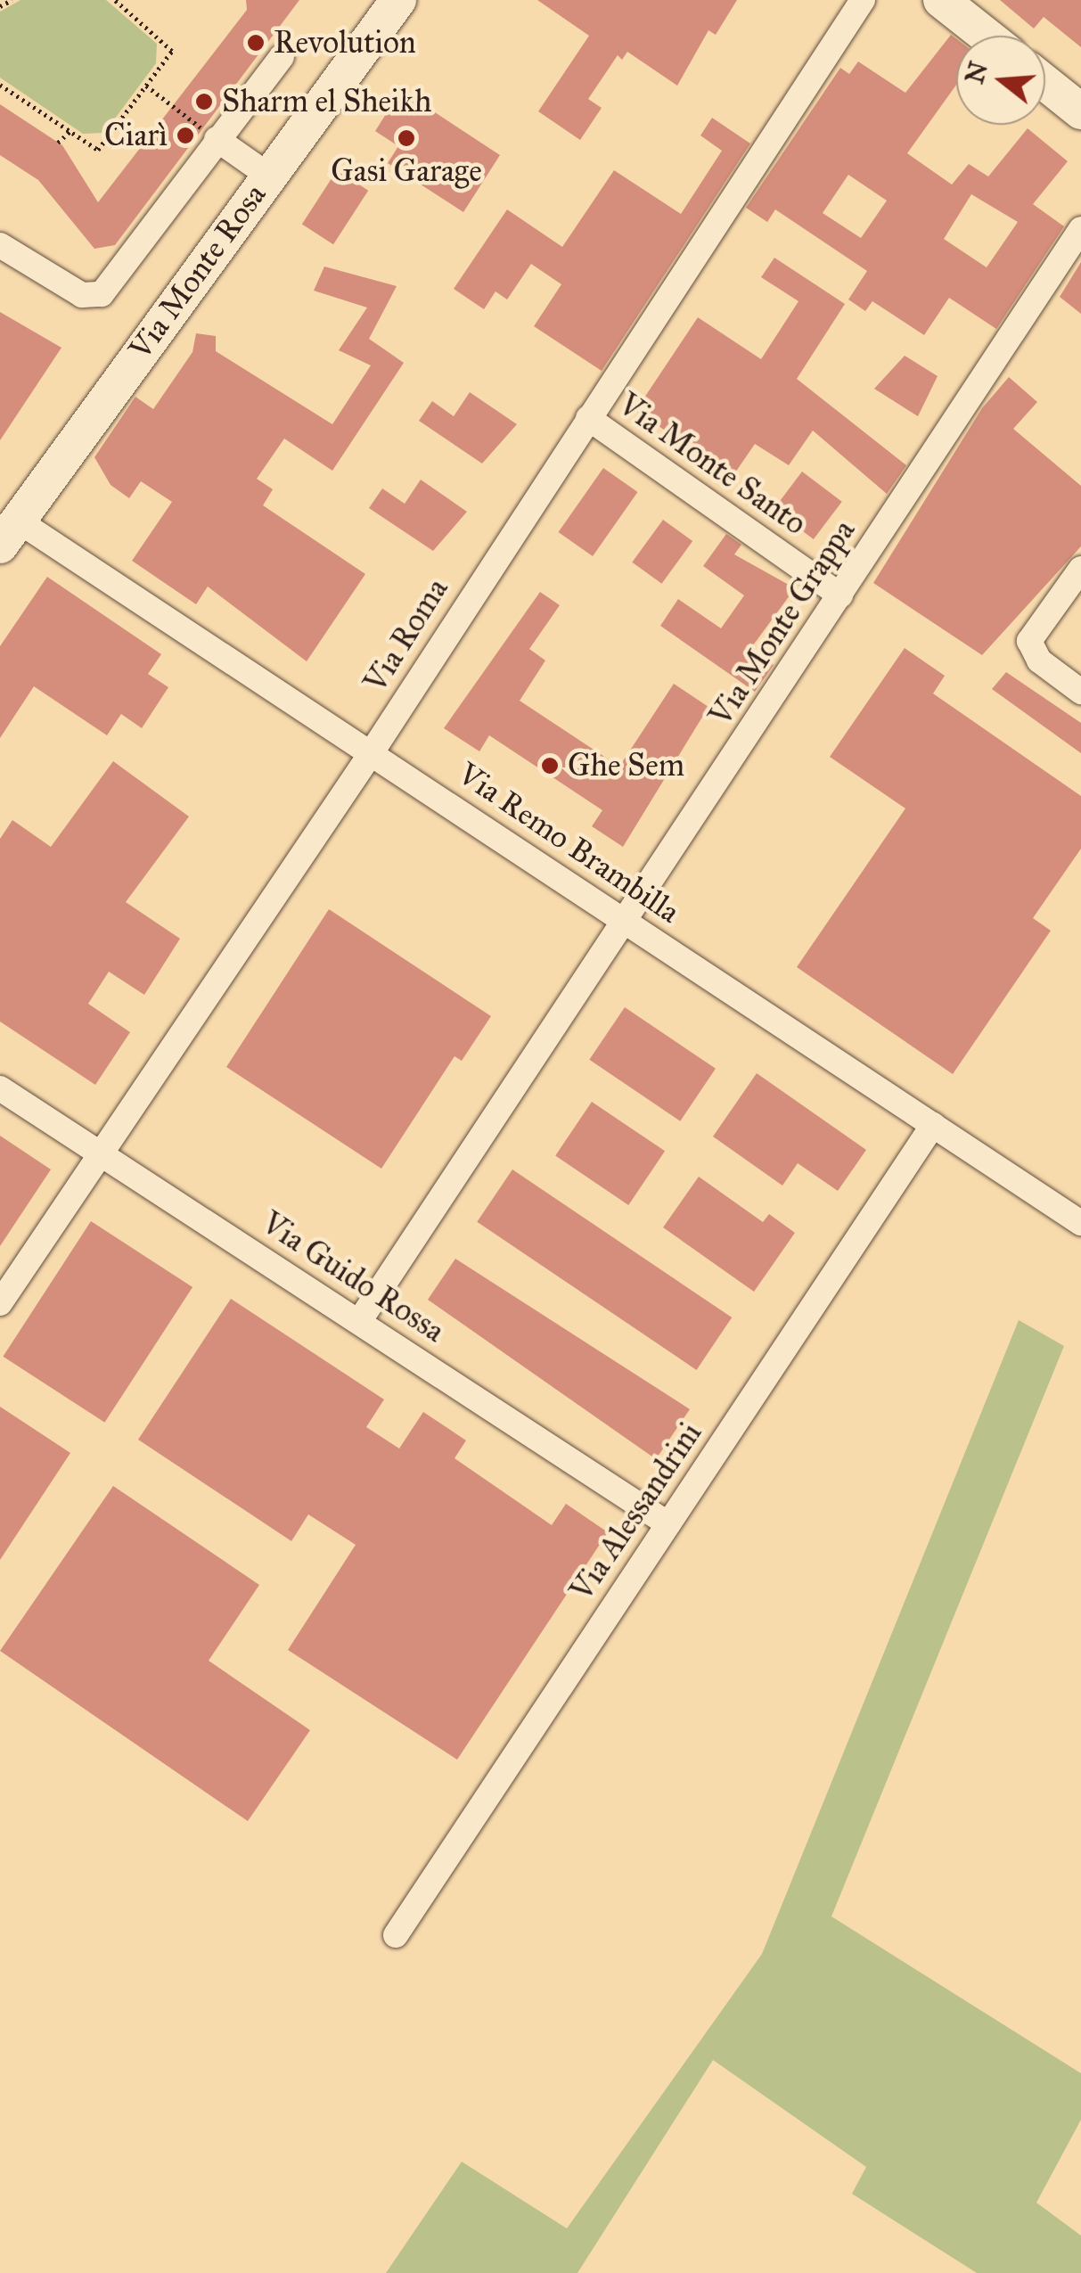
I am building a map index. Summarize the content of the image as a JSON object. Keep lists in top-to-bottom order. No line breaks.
{"streets":{"street":["Via Monte Rosa","Via Monte Santo","Via Monte Grappa","Via Roma","Via Remo Brambilla","Via Guido Rossa","Via Alessandrini"]},"crossings":[["Via Monte Rosa","Via Remo Brambilla"],["Via Monte Santo","Via Monte Grappa"],["Via Monte Santo","Via Roma"],["Via Monte Grappa","Via Remo Brambilla"],["Via Monte Grappa","Via Guido Rossa"],["Via Roma","Via Remo Brambilla"],["Via Roma","Via Guido Rossa"],["Via Remo Brambilla","Via Alessandrini"],["Via Guido Rossa","Via Alessandrini"]],"places":["Revolution","Sharm el Sheikh","Ciarì","Gasi Garage","Ghe Sem"],"north":"left"}
